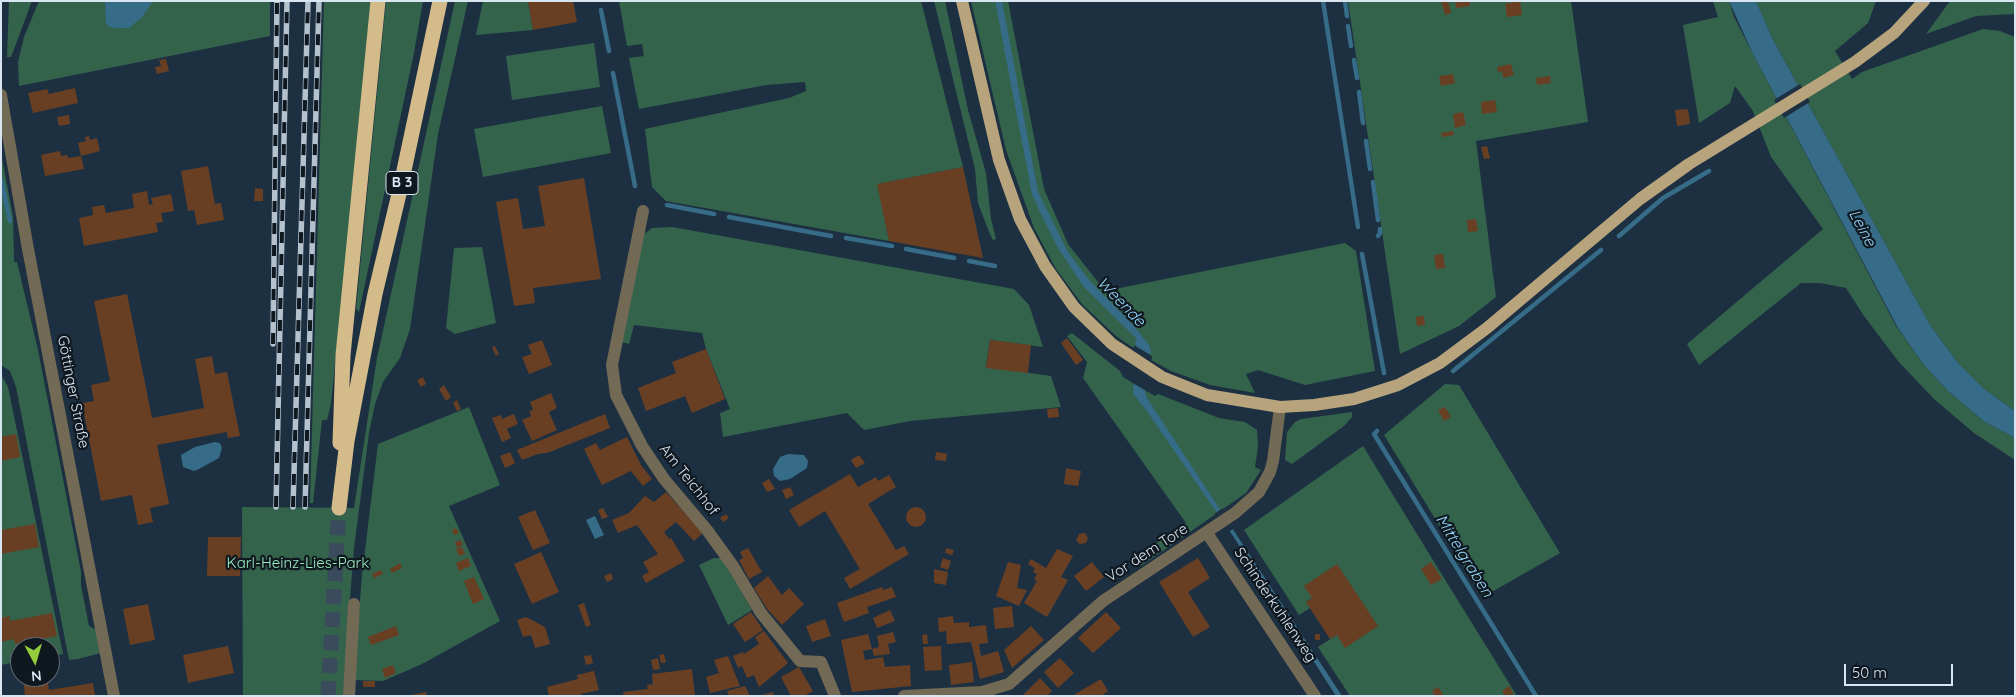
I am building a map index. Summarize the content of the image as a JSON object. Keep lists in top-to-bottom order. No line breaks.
{"streets":{"highway":["B 3"],"street":["Göttinger Straße","Am Teichhof","Vor dem Tore","Schinderkuhlenweg"]},"crossings":[["Vor dem Tore","Schinderkuhlenweg"]],"water":["Leine","Weende","Mittelgraben"],"parks":["Karl-Heinz-Lies-Park"],"scale_bar":"50 m","north":"bottom"}
